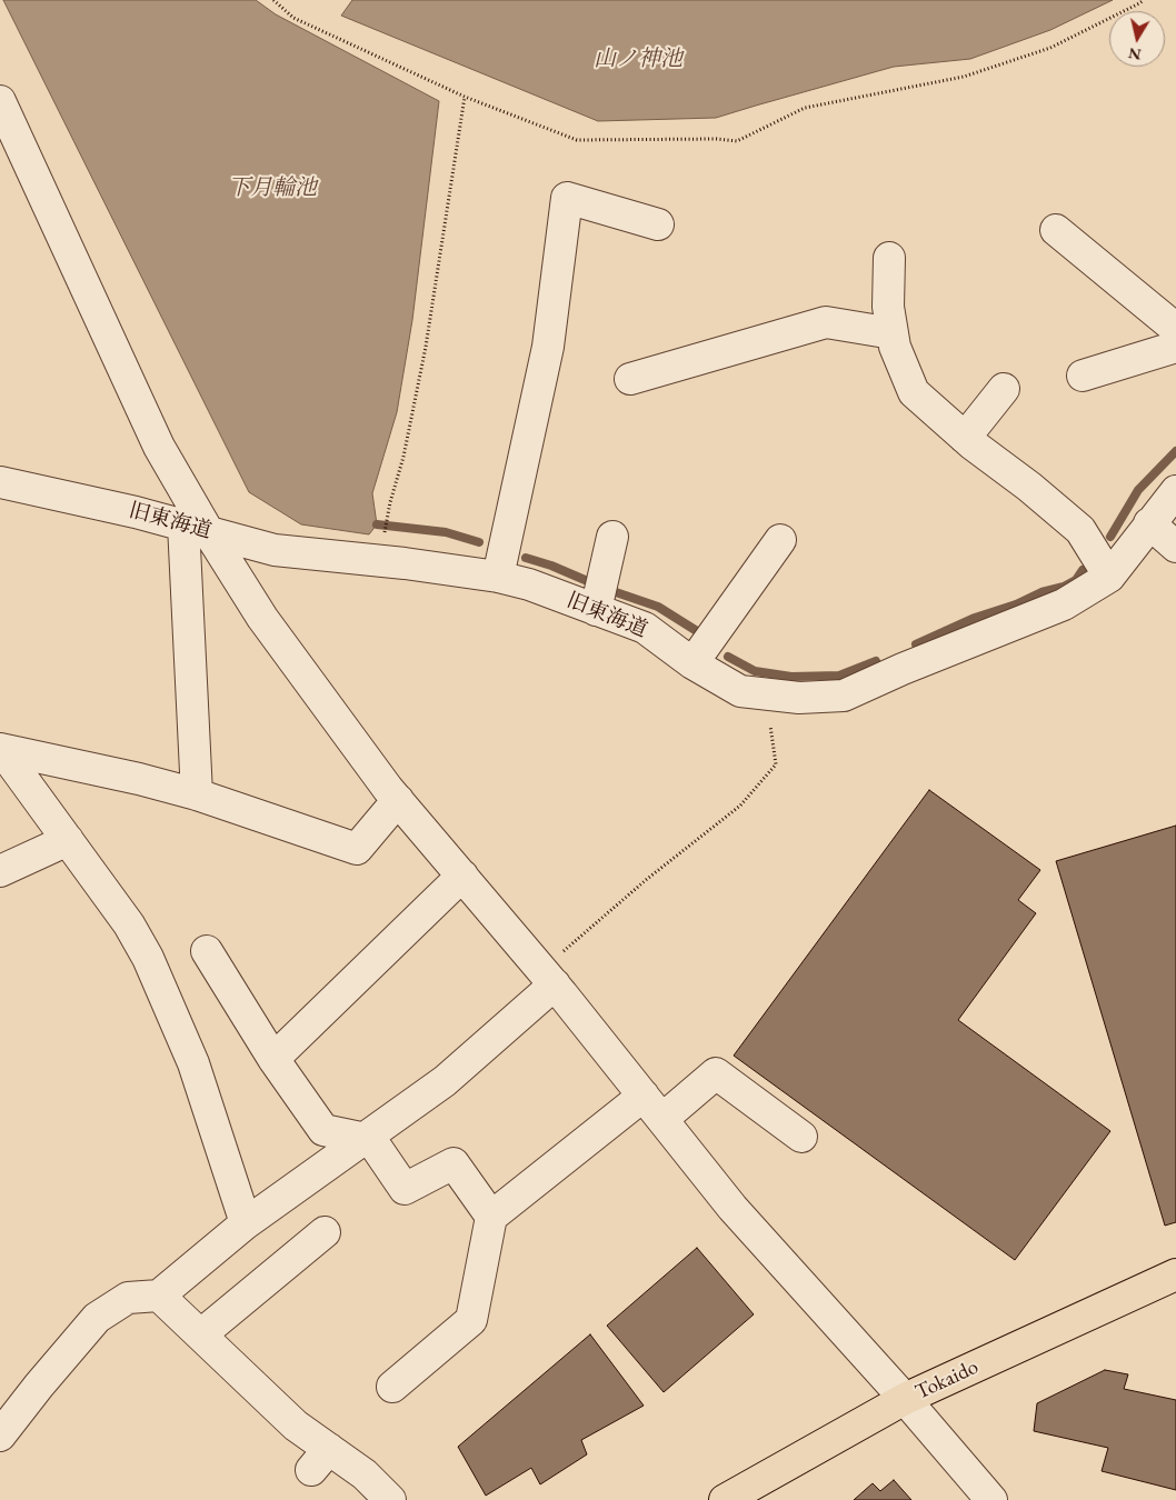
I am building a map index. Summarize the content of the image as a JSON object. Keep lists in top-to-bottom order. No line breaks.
{"streets":{"highway":["Tokaido"],"street":["旧東海道"]},"water":["山ノ神池","下月輪池"],"north":"bottom"}
